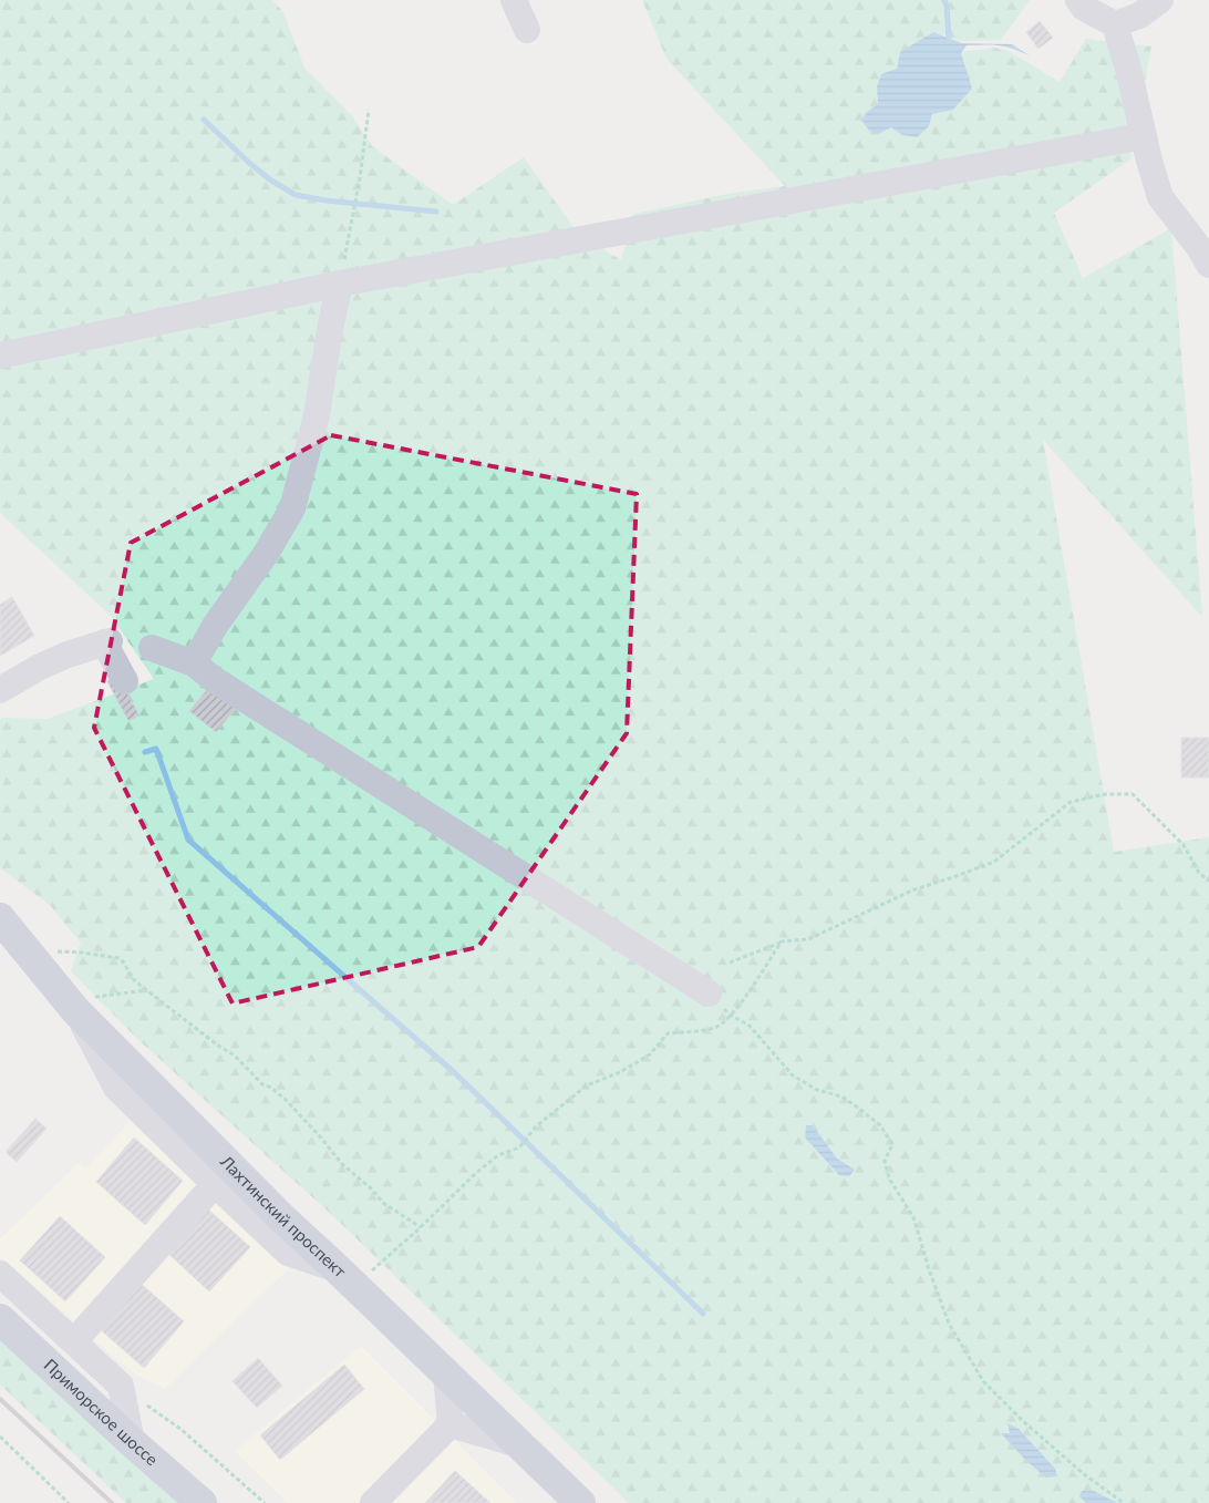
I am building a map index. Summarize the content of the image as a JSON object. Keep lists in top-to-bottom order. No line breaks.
{"streets":{"main road":["Лахтинский проспект","Приморское шоссе"]}}
